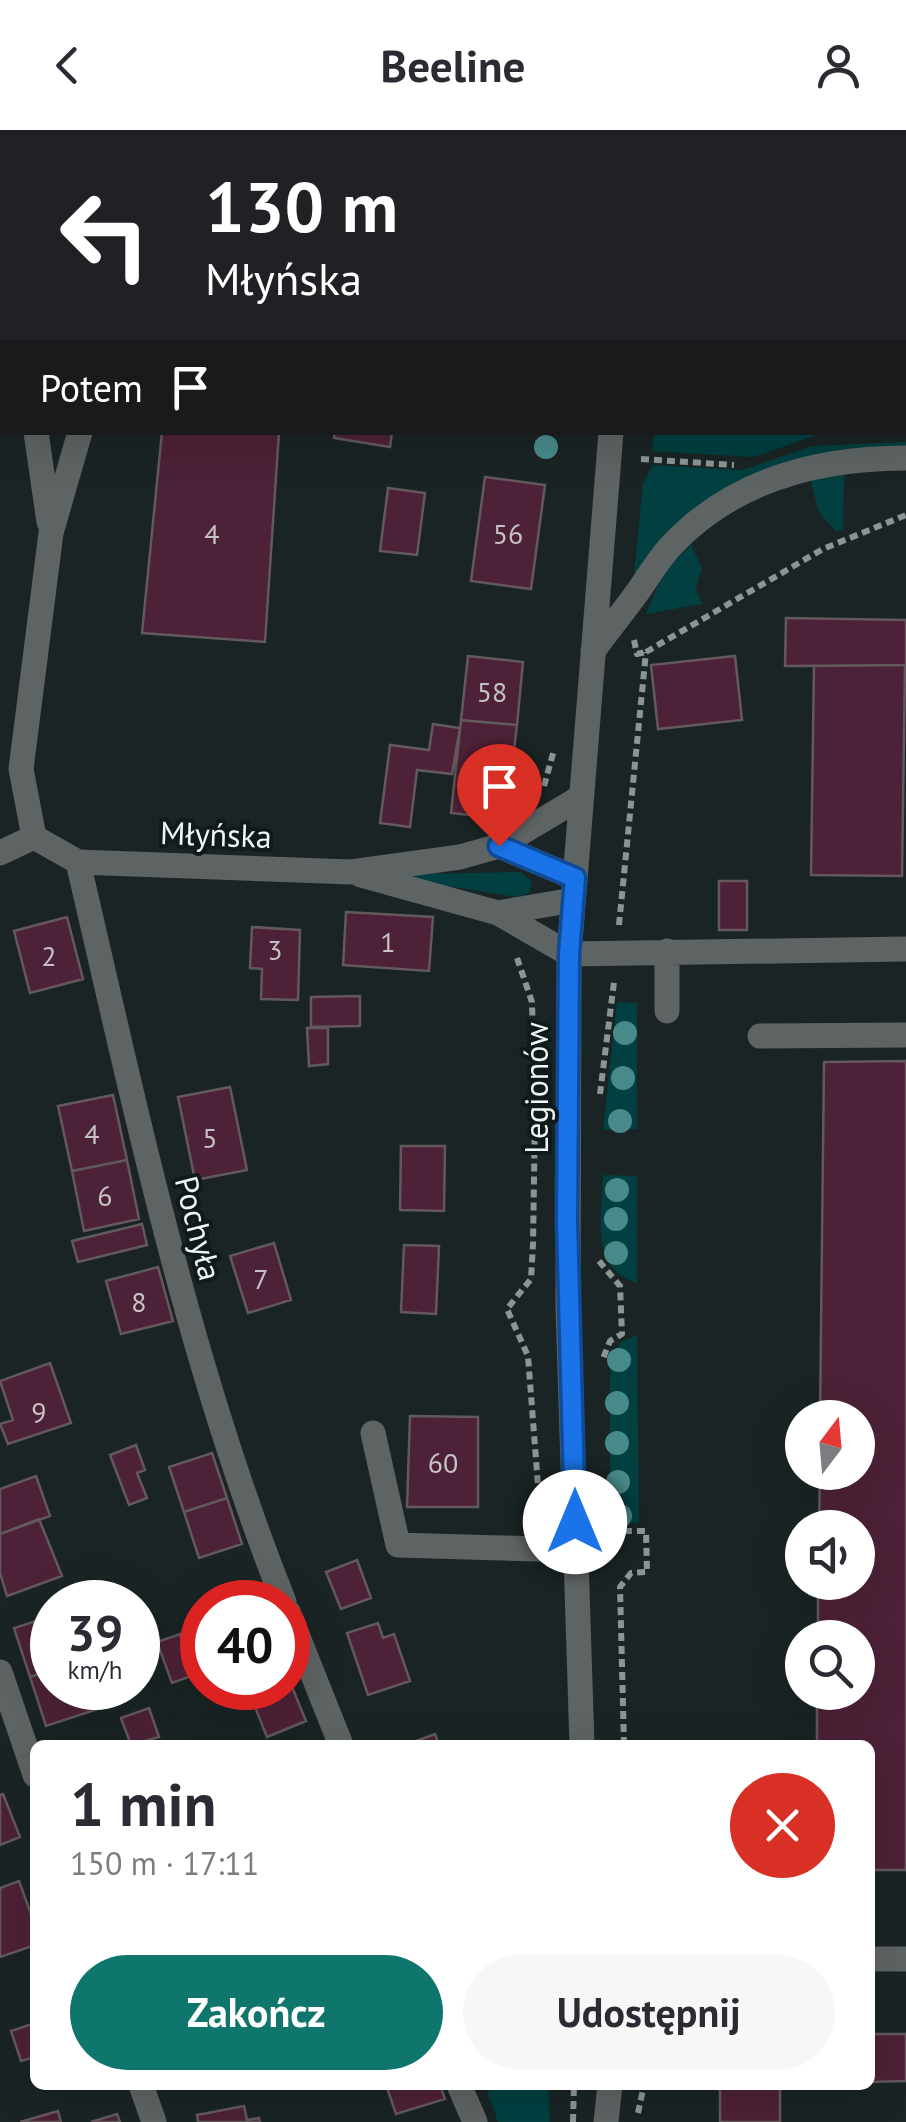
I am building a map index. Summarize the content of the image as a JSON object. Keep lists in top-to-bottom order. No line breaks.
{"streets":{"street":["Młyńska","Legionów","Pochyła"]},"crossings":[["Młyńska","Legionów"],["Młyńska","Pochyła"]],"house_numbers":["4","56","58","1","3","2","4","5","6","7","8","9","60"],"north":"top","page":{"header":"Beeline","turn":["130 m","Młyńska"],"then":"Potem","speed":"39 km/h","limit":"40","heading":["1 min","150 m · 17:11"],"buttons":["Zakończ","Udostępnij"]}}
